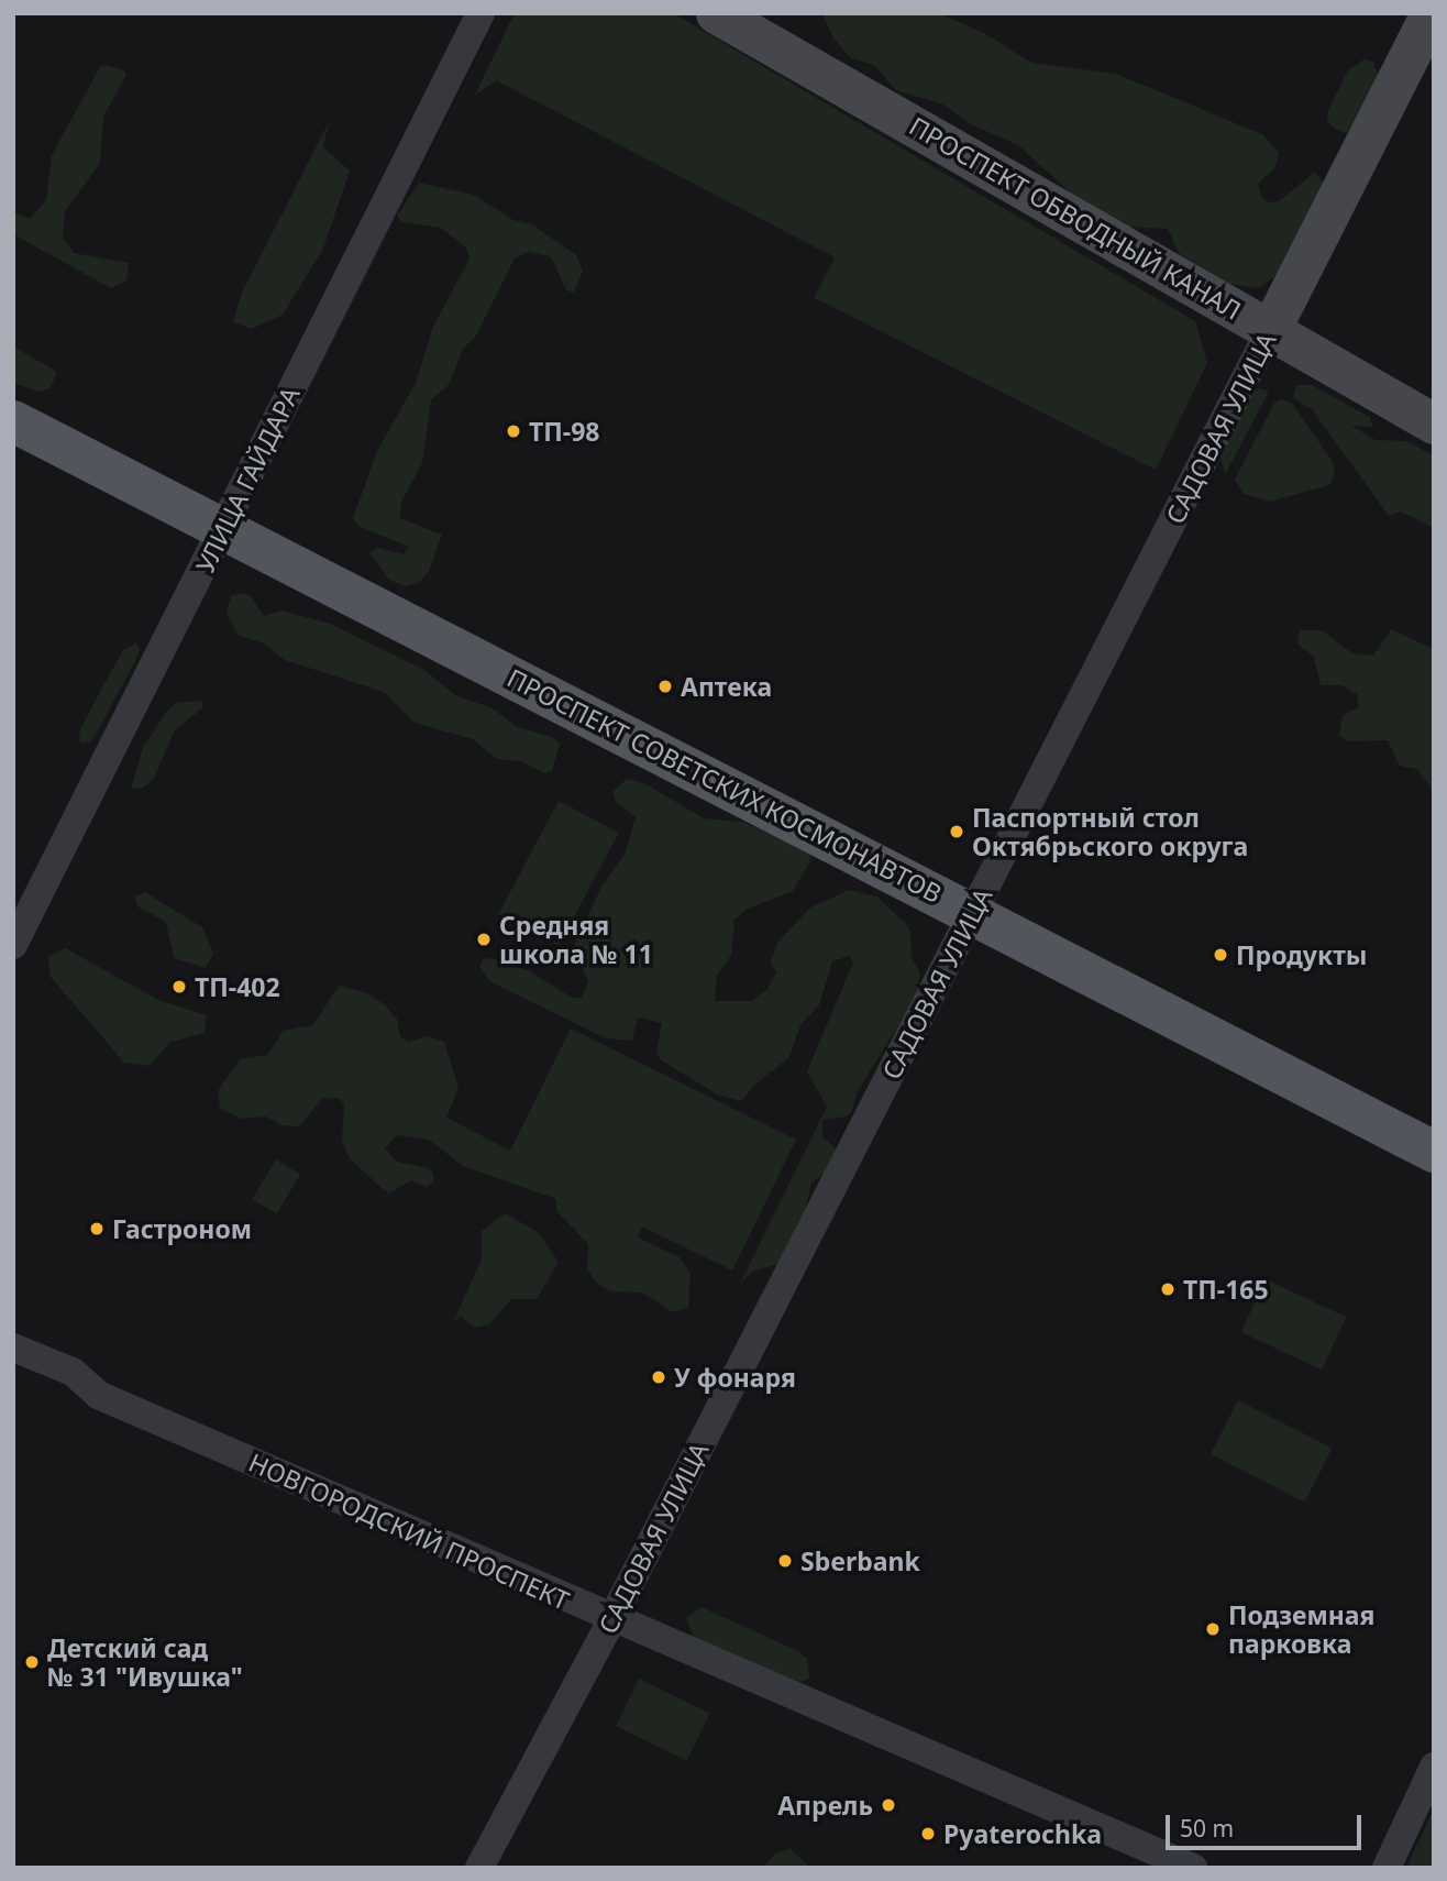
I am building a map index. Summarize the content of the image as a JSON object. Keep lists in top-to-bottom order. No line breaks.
{"streets":{"main road":["ПРОСПЕКТ ОБВОДНЫЙ КАНАЛ","САДОВАЯ УЛИЦА","ПРОСПЕКТ СОВЕТСКИХ КОСМОНАВТОВ"],"street":["УЛИЦА ГАЙДАРА","НОВГОРОДСКИЙ ПРОСПЕКТ"]},"crossings":[["ПРОСПЕКТ ОБВОДНЫЙ КАНАЛ","САДОВАЯ УЛИЦА"],["САДОВАЯ УЛИЦА","ПРОСПЕКТ СОВЕТСКИХ КОСМОНАВТОВ"],["САДОВАЯ УЛИЦА","НОВГОРОДСКИЙ ПРОСПЕКТ"],["УЛИЦА ГАЙДАРА","ПРОСПЕКТ СОВЕТСКИХ КОСМОНАВТОВ"]],"places":["ТП-98","Аптека","Паспортный стол Октябрьского округа","Средняя школа № 11","Продукты","ТП-402","Гастроном","ТП-165","У фонаря","Sberbank","Подземная парковка","Детский сад № 31 \"Ивушка\"","Апрель","Pyaterochka"],"scale_bar":"50 m"}
